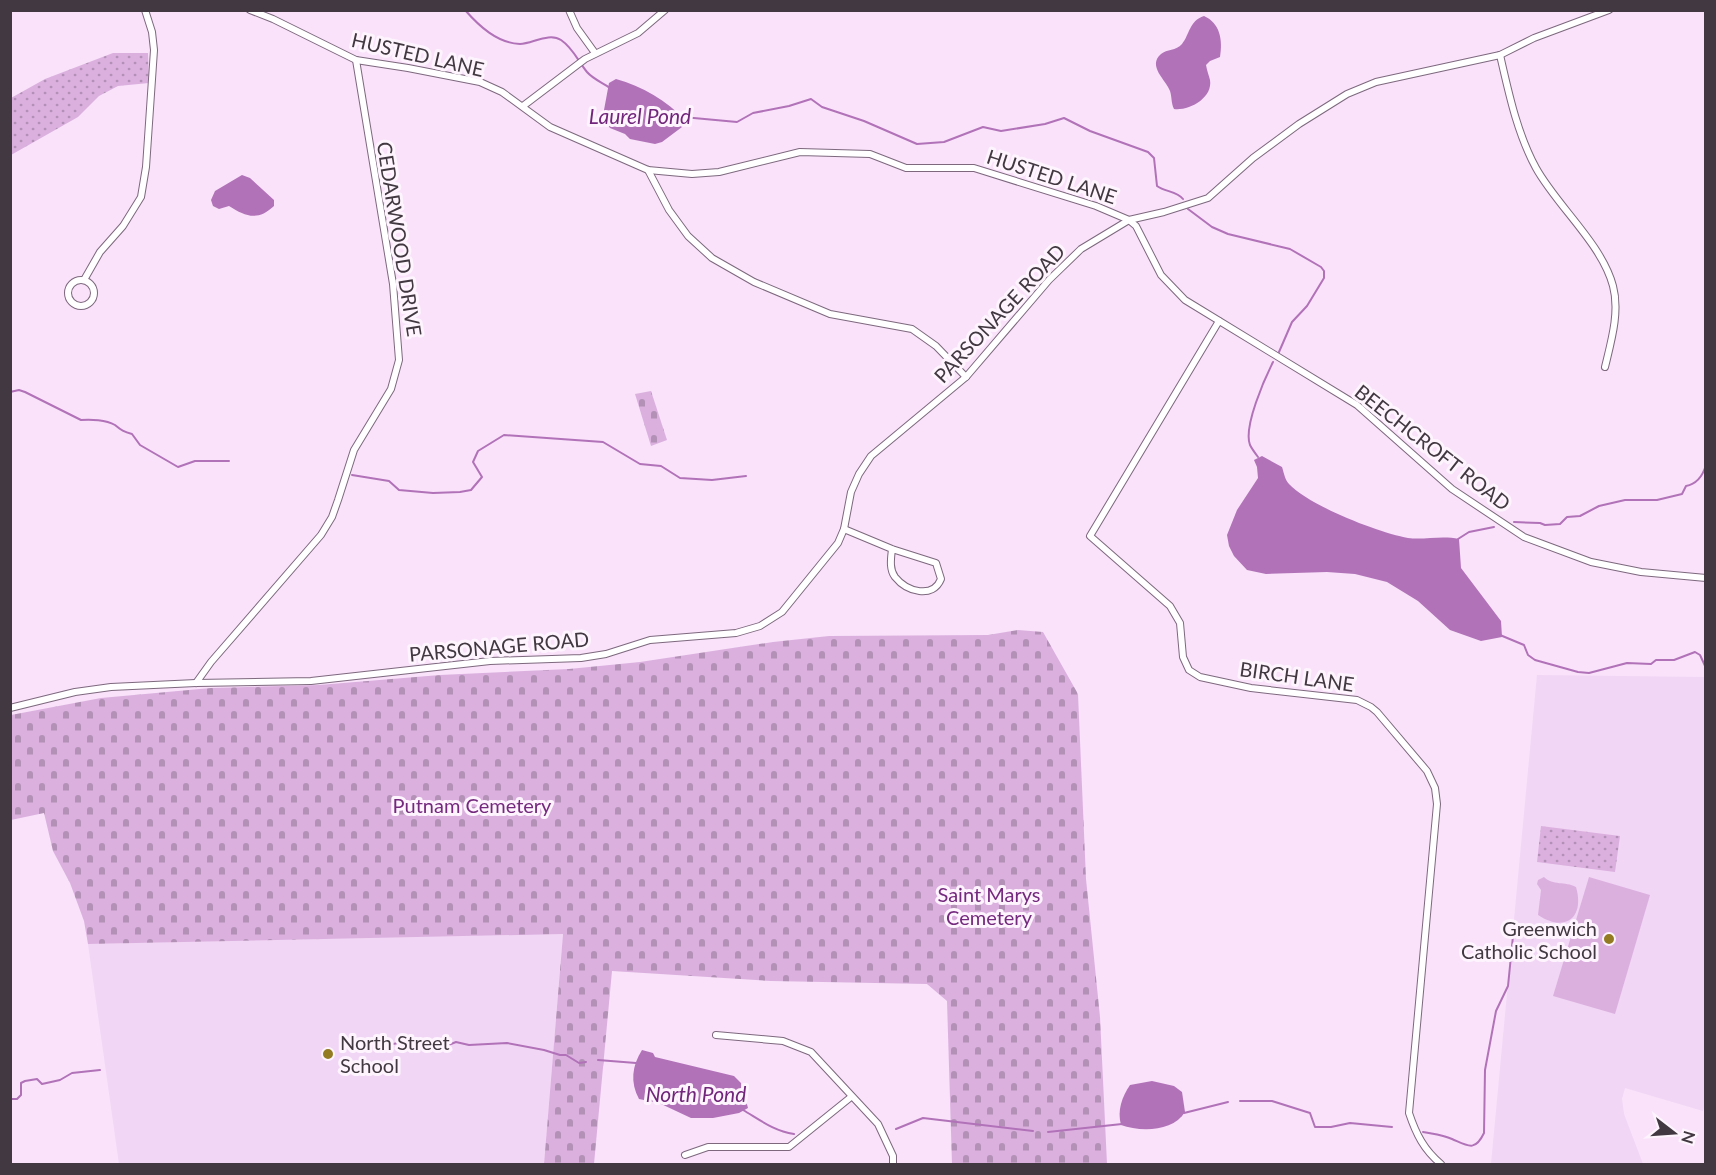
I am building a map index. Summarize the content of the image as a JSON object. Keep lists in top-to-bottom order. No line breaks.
{"streets":{"street":["HUSTED LANE","CEDARWOOD DRIVE","PARSONAGE ROAD","BEECHCROFT ROAD","BIRCH LANE"]},"crossings":[["HUSTED LANE","CEDARWOOD DRIVE"],["HUSTED LANE","PARSONAGE ROAD"],["HUSTED LANE","BEECHCROFT ROAD"],["CEDARWOOD DRIVE","PARSONAGE ROAD"],["PARSONAGE ROAD","BEECHCROFT ROAD"],["BEECHCROFT ROAD","BIRCH LANE"]],"water":["Laurel Pond","North Pond"],"parks":["Putnam Cemetery","Saint Marys Cemetery"],"places":["Greenwich Catholic School","North Street School"],"north":"right"}
